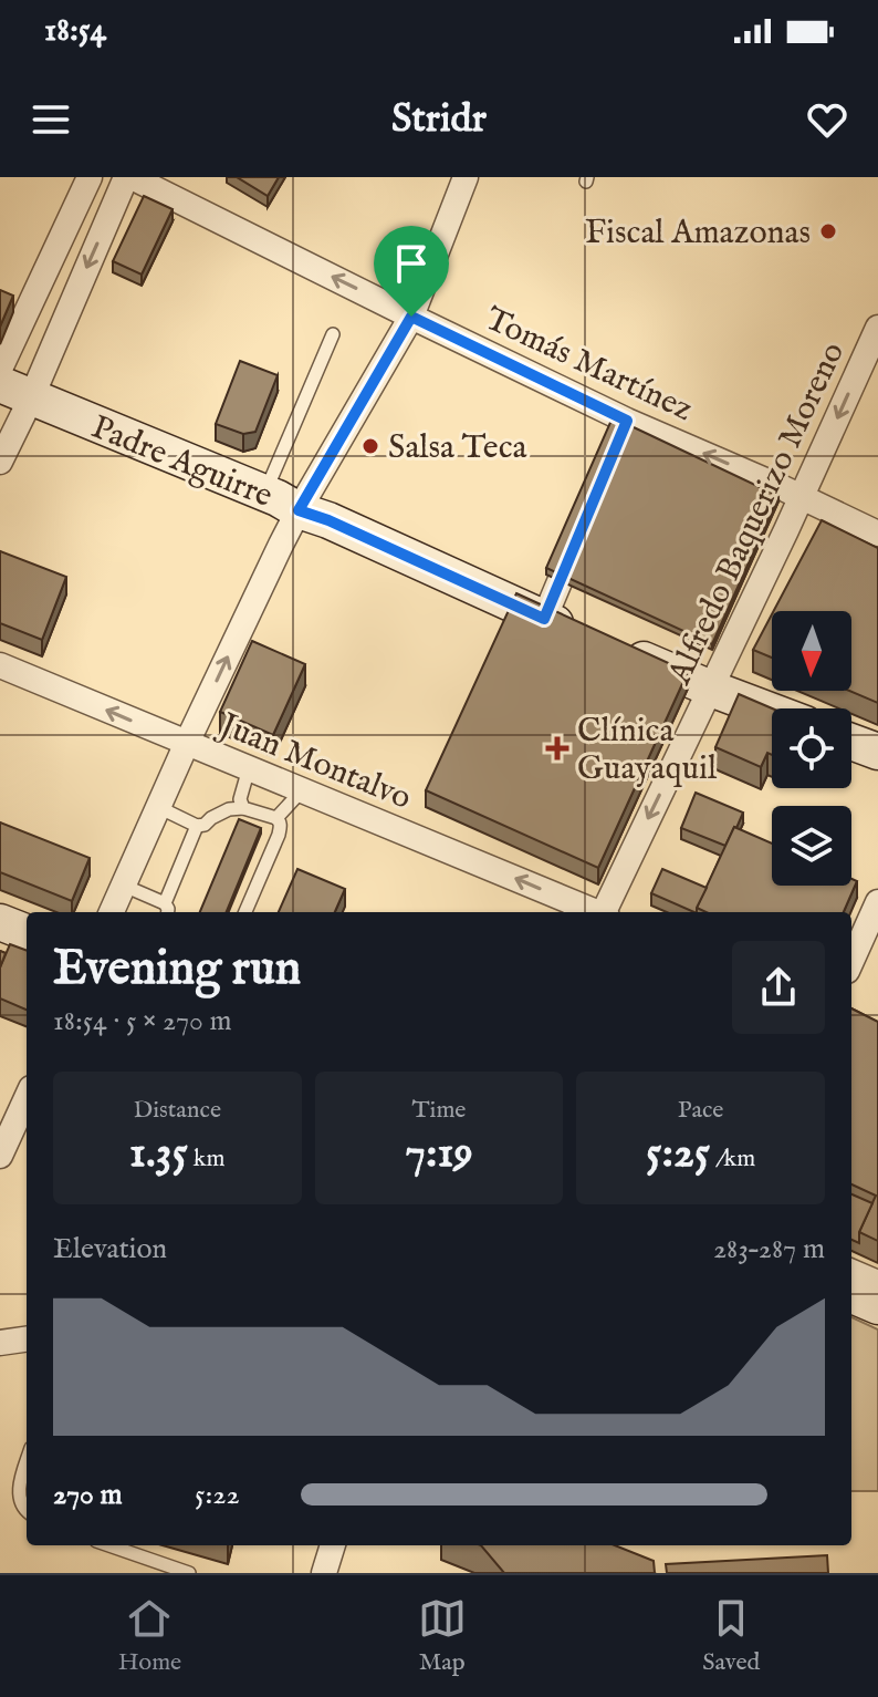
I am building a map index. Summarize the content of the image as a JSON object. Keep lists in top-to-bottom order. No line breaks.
{"streets":{"main road":["Padre Aguirre"],"street":["Tomás Martínez","Alfredo Baquerizo Moreno","Juan Montalvo"]},"crossings":[["Tomás Martínez","Alfredo Baquerizo Moreno"],["Padre Aguirre","Alfredo Baquerizo Moreno"]],"one_way":["Tomás Martínez","Alfredo Baquerizo Moreno","Juan Montalvo"],"places":{"other":["Fiscal Amazonas","Salsa Teca"],"health":["Clínica Guayaquil"]},"north":"bottom","page":{"status":"18:54","header":"Stridr","heading":["Evening run","18:54 · 5 × 270 m"],"stats":[["Distance","1.35 km"],["Time","7:19"],["Pace","5:25 /km"]],"chart":["Elevation","283–287 m"],"list":[{"name":"270 m","note":"5:22"}],"tabs":["Home","Map","Saved"]}}
